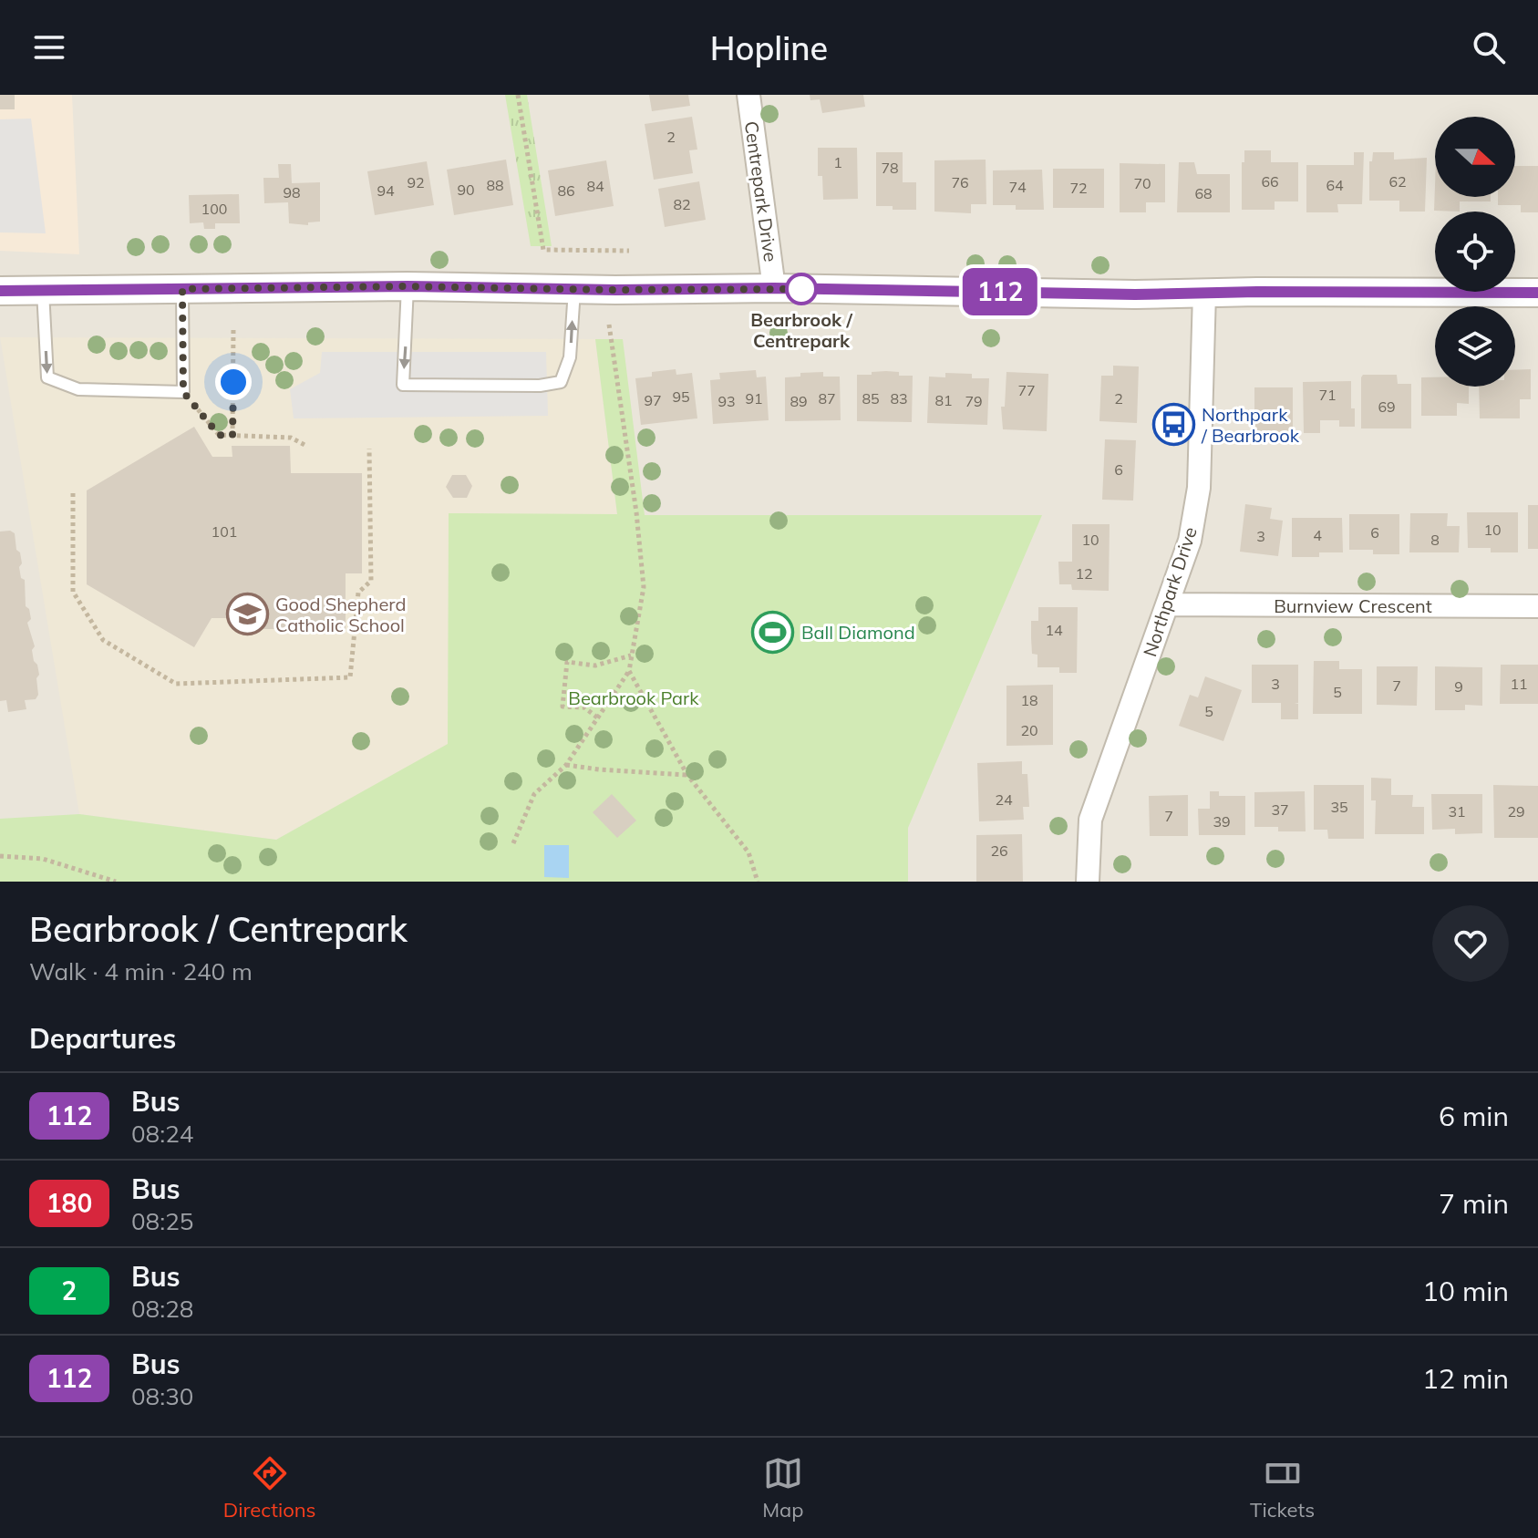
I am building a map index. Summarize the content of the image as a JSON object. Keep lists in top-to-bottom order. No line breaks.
{"streets":{"street":["Centrepark Drive","Northpark Drive","Burnview Crescent"]},"crossings":[["Northpark Drive","Burnview Crescent"]],"parks":["Bearbrook Park"],"places":{"other":["Bearbrook / Centrepark"],"bus stop":["Northpark / Bearbrook"],"school or university":["Good Shepherd Catholic School"],"sports":["Ball Diamond"]},"lines":["bus line 112"],"house_numbers":["2","1","78","66","62","92","76","70","88","64","84","74","72","90","94","86","98","68","82","100","77","71","95","91","87","85","83","2","97","81","93","89","79","69","6","10","101","6","4","3","10","8","12","14","3","11","7","9","5","18","5","20","24","35","37","31","29","7","39","26"],"north":"right","page":{"header":"Hopline","on_map":"112","heading":[["Bearbrook / Centrepark","Walk · 4 min · 240 m"],"Departures"],"list":[{"mark":"112","name":"Bus","note":"08:24","value":"6 min"},{"mark":"180","name":"Bus","note":"08:25","value":"7 min"},{"mark":"2","name":"Bus","note":"08:28","value":"10 min"},{"mark":"112","name":"Bus","note":"08:30","value":"12 min"}],"tabs":["Directions","Map","Tickets"]}}
